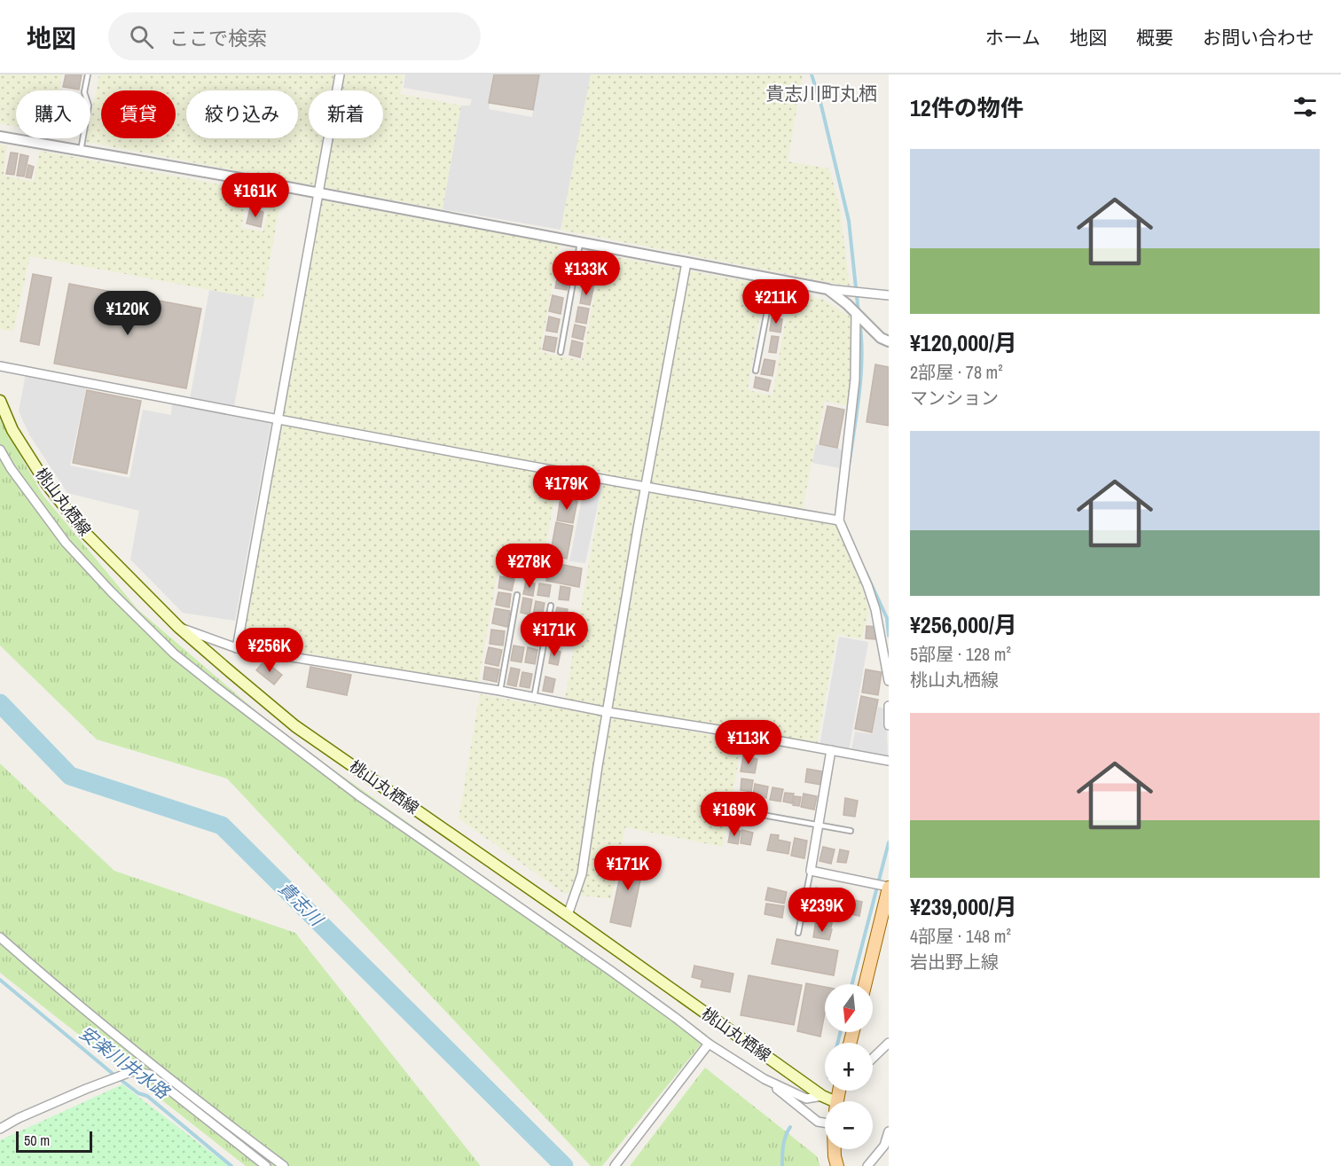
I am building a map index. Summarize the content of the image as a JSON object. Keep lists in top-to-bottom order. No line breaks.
{"streets":{"main road":["桃山丸栖線"]},"districts":["貴志川町丸栖"],"water":["貴志川","安楽川井水路"],"scale_bar":"50 m","north":"bottom","page":{"header":"地図","search":"ここで検索","nav":["ホーム","地図","概要","お問い合わせ"],"heading":"12件の物件","chip":["購入","賃貸","絞り込み","新着"],"list":[{"name":"¥120,000/月","note":"2部屋 · 78 m² · マンション"},{"name":"¥256,000/月","note":"5部屋 · 128 m² · 桃山丸栖線"},{"name":"¥239,000/月","note":"4部屋 · 148 m² · 岩出野上線"}],"price":["¥161K","¥133K","¥211K","¥120K","¥179K","¥278K","¥171K","¥256K","¥113K","¥169K","¥171K","¥239K"],"map_buttons":["+","−"],"scale":"50 m"}}
